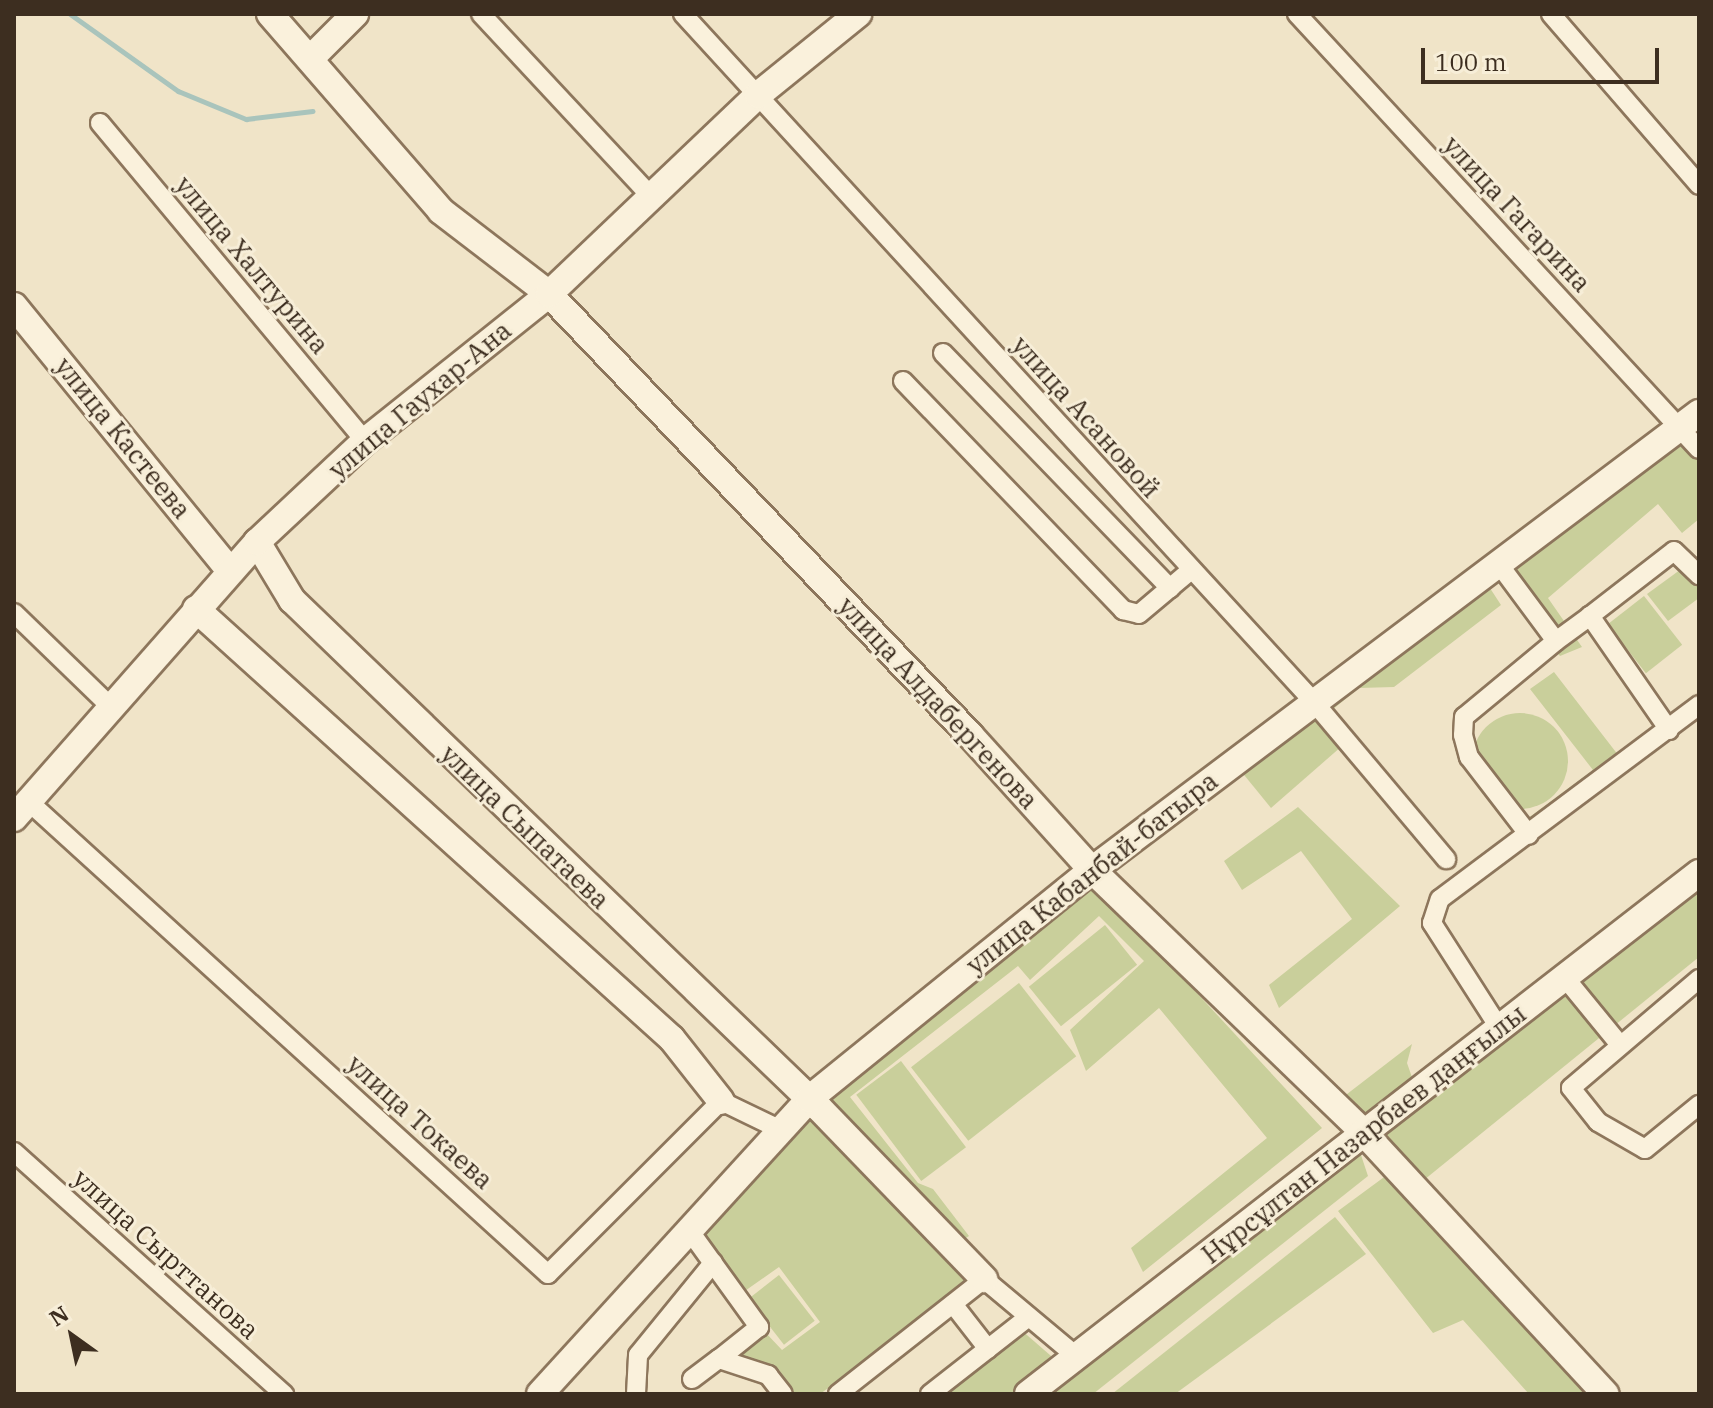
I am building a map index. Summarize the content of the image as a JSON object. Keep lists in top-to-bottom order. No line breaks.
{"streets":{"street":["улица Гагарина","улица Халтурина","улица Гаухар-Ана","улица Асановой","улица Кастеева","улица Алдабергенова","улица Сыпатаева","улица Кабанбай-батыра","улица Токаева","Нұрсұлтан Назарбаев даңғылы","улица Сырттанова"]},"crossings":[["улица Гагарина","улица Кабанбай-батыра"],["улица Халтурина","улица Гаухар-Ана"],["улица Гаухар-Ана","улица Асановой"],["улица Гаухар-Ана","улица Кастеева"],["улица Гаухар-Ана","улица Алдабергенова"],["улица Гаухар-Ана","улица Сыпатаева"],["улица Гаухар-Ана","улица Токаева"],["улица Асановой","улица Кабанбай-батыра"],["улица Алдабергенова","улица Кабанбай-батыра"],["улица Алдабергенова","Нұрсұлтан Назарбаев даңғылы"],["улица Сыпатаева","улица Кабанбай-батыра"]],"scale_bar":"100 m","north":"top left"}
